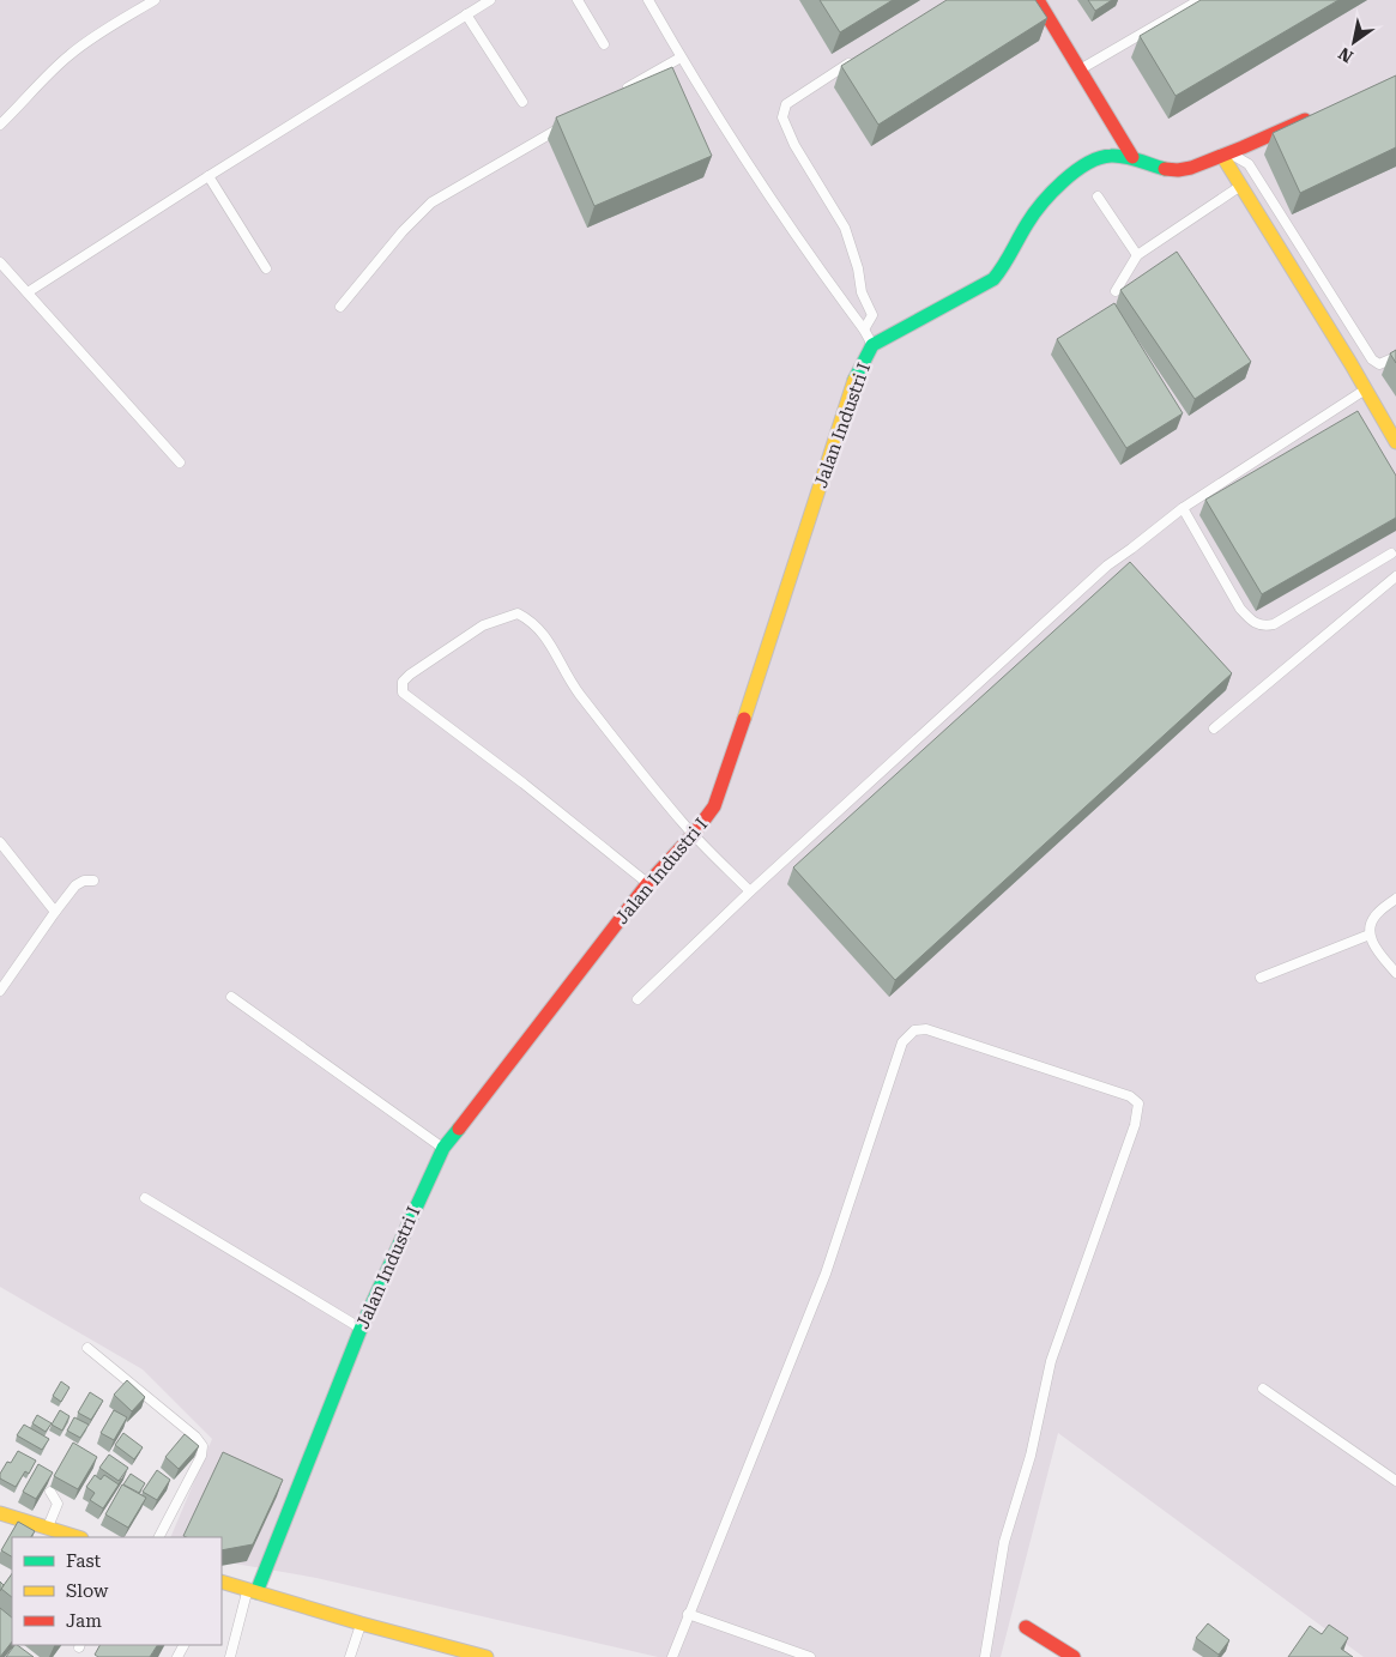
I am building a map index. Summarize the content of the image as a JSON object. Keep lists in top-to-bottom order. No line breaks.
{"streets":{"main road":["Jalan Industri I"]},"legend":["Fast","Slow","Jam"],"north":"bottom left"}
